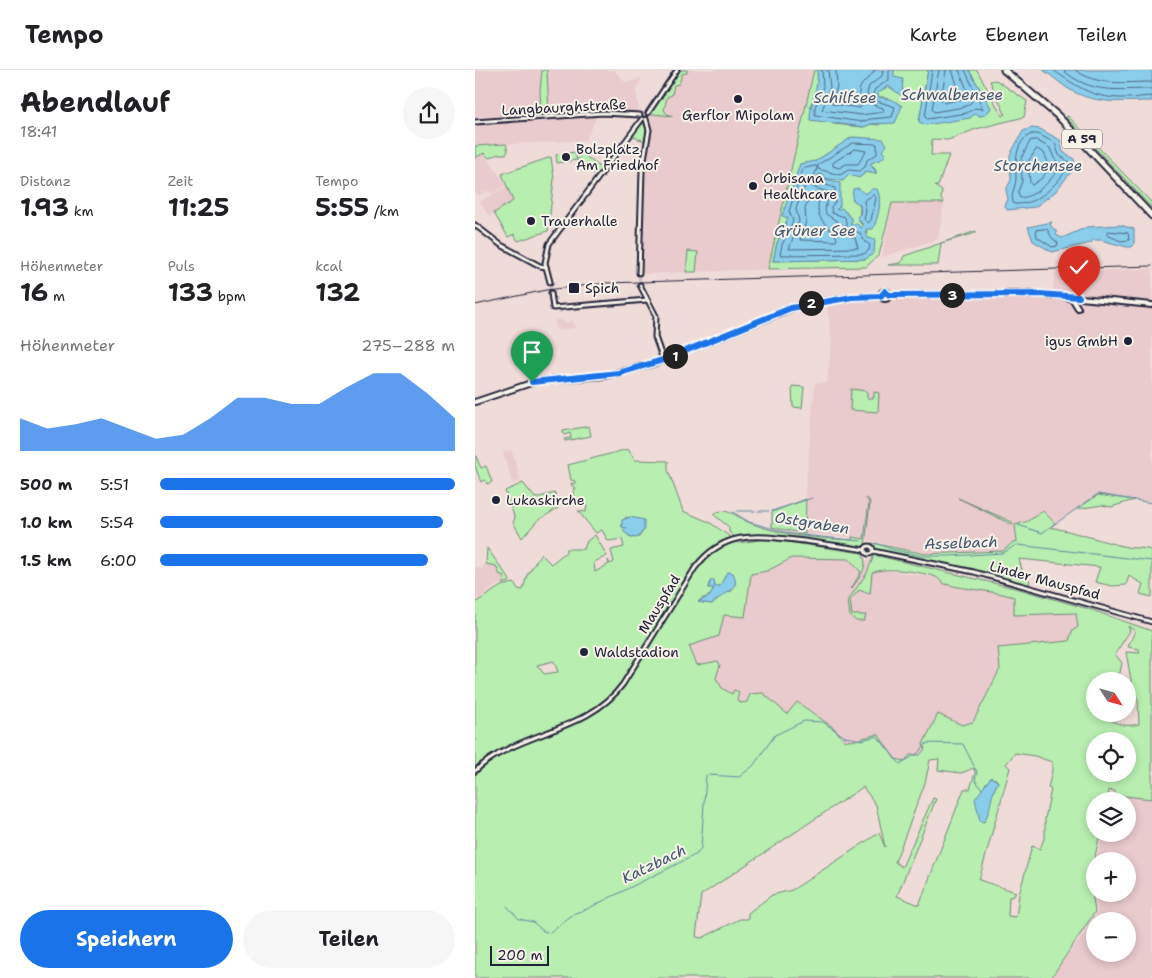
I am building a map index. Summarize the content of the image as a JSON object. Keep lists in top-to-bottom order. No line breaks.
{"streets":{"highway":["A 59"],"street":["Langbaurghstraße","Linder Mauspfad","Mauspfad"]},"crossings":[["Linder Mauspfad","Mauspfad"]],"water":["Schwalbensee","Schilfsee","Storchensee","Grüner See","Ostgraben","Asselbach","Katzbach"],"places":{"other":["Gerflor Mipolam","Bolzplatz Am Friedhof","Orbisana Healthcare","Trauerhalle","igus GmbH","Lukaskirche","Waldstadion"],"transit":["Spich"]},"scale_bar":"200 m","north":"bottom right","page":{"header":"Tempo","nav":["Karte","Ebenen","Teilen"],"heading":["Abendlauf","18:41"],"stats":[["Distanz","1.93 km"],["Zeit","11:25"],["Tempo","5:55 /km"],["Höhenmeter","16 m"],["Puls","133 bpm"],["kcal","132"]],"pins":["3","2","1"],"chart":["Höhenmeter","275–288 m"],"list":[{"name":"500 m","note":"5:51"},{"name":"1.0 km","note":"5:54"},{"name":"1.5 km","note":"6:00"}],"map_buttons":["+","−"],"buttons":["Speichern","Teilen"],"scale":"200 m"}}
